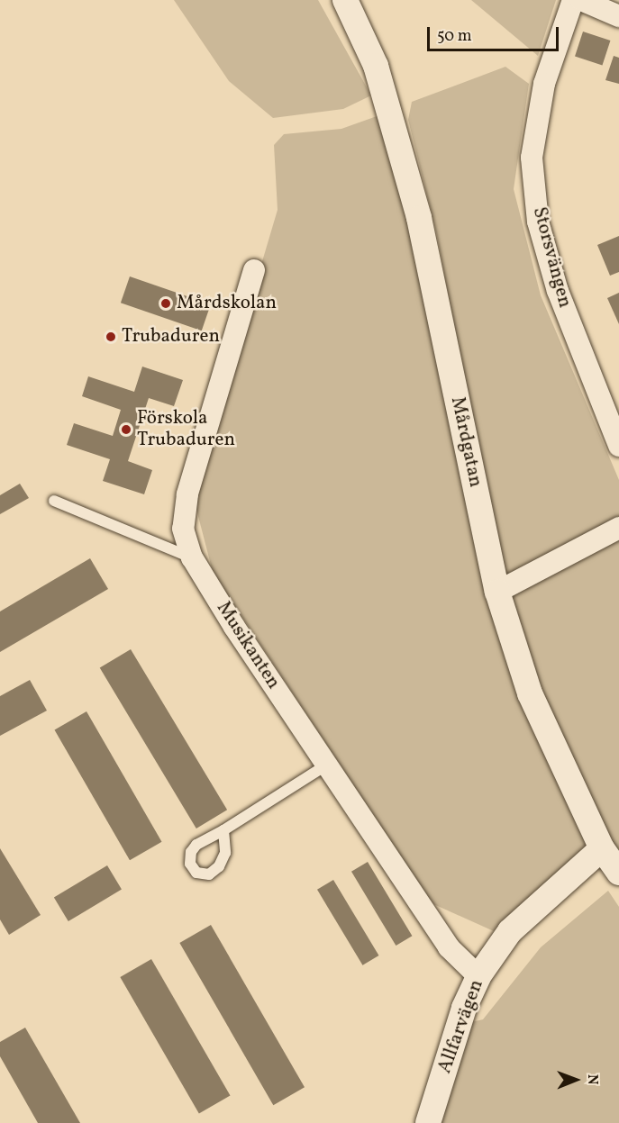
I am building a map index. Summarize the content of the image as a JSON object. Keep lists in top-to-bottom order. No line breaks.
{"streets":{"street":["Storsvängen","Mårdgatan","Musikanten","Allfarvägen"]},"crossings":[["Mårdgatan","Allfarvägen"],["Musikanten","Allfarvägen"]],"places":["Mårdskolan","Trubaduren","Förskola Trubaduren"],"scale_bar":"50 m","north":"right"}
